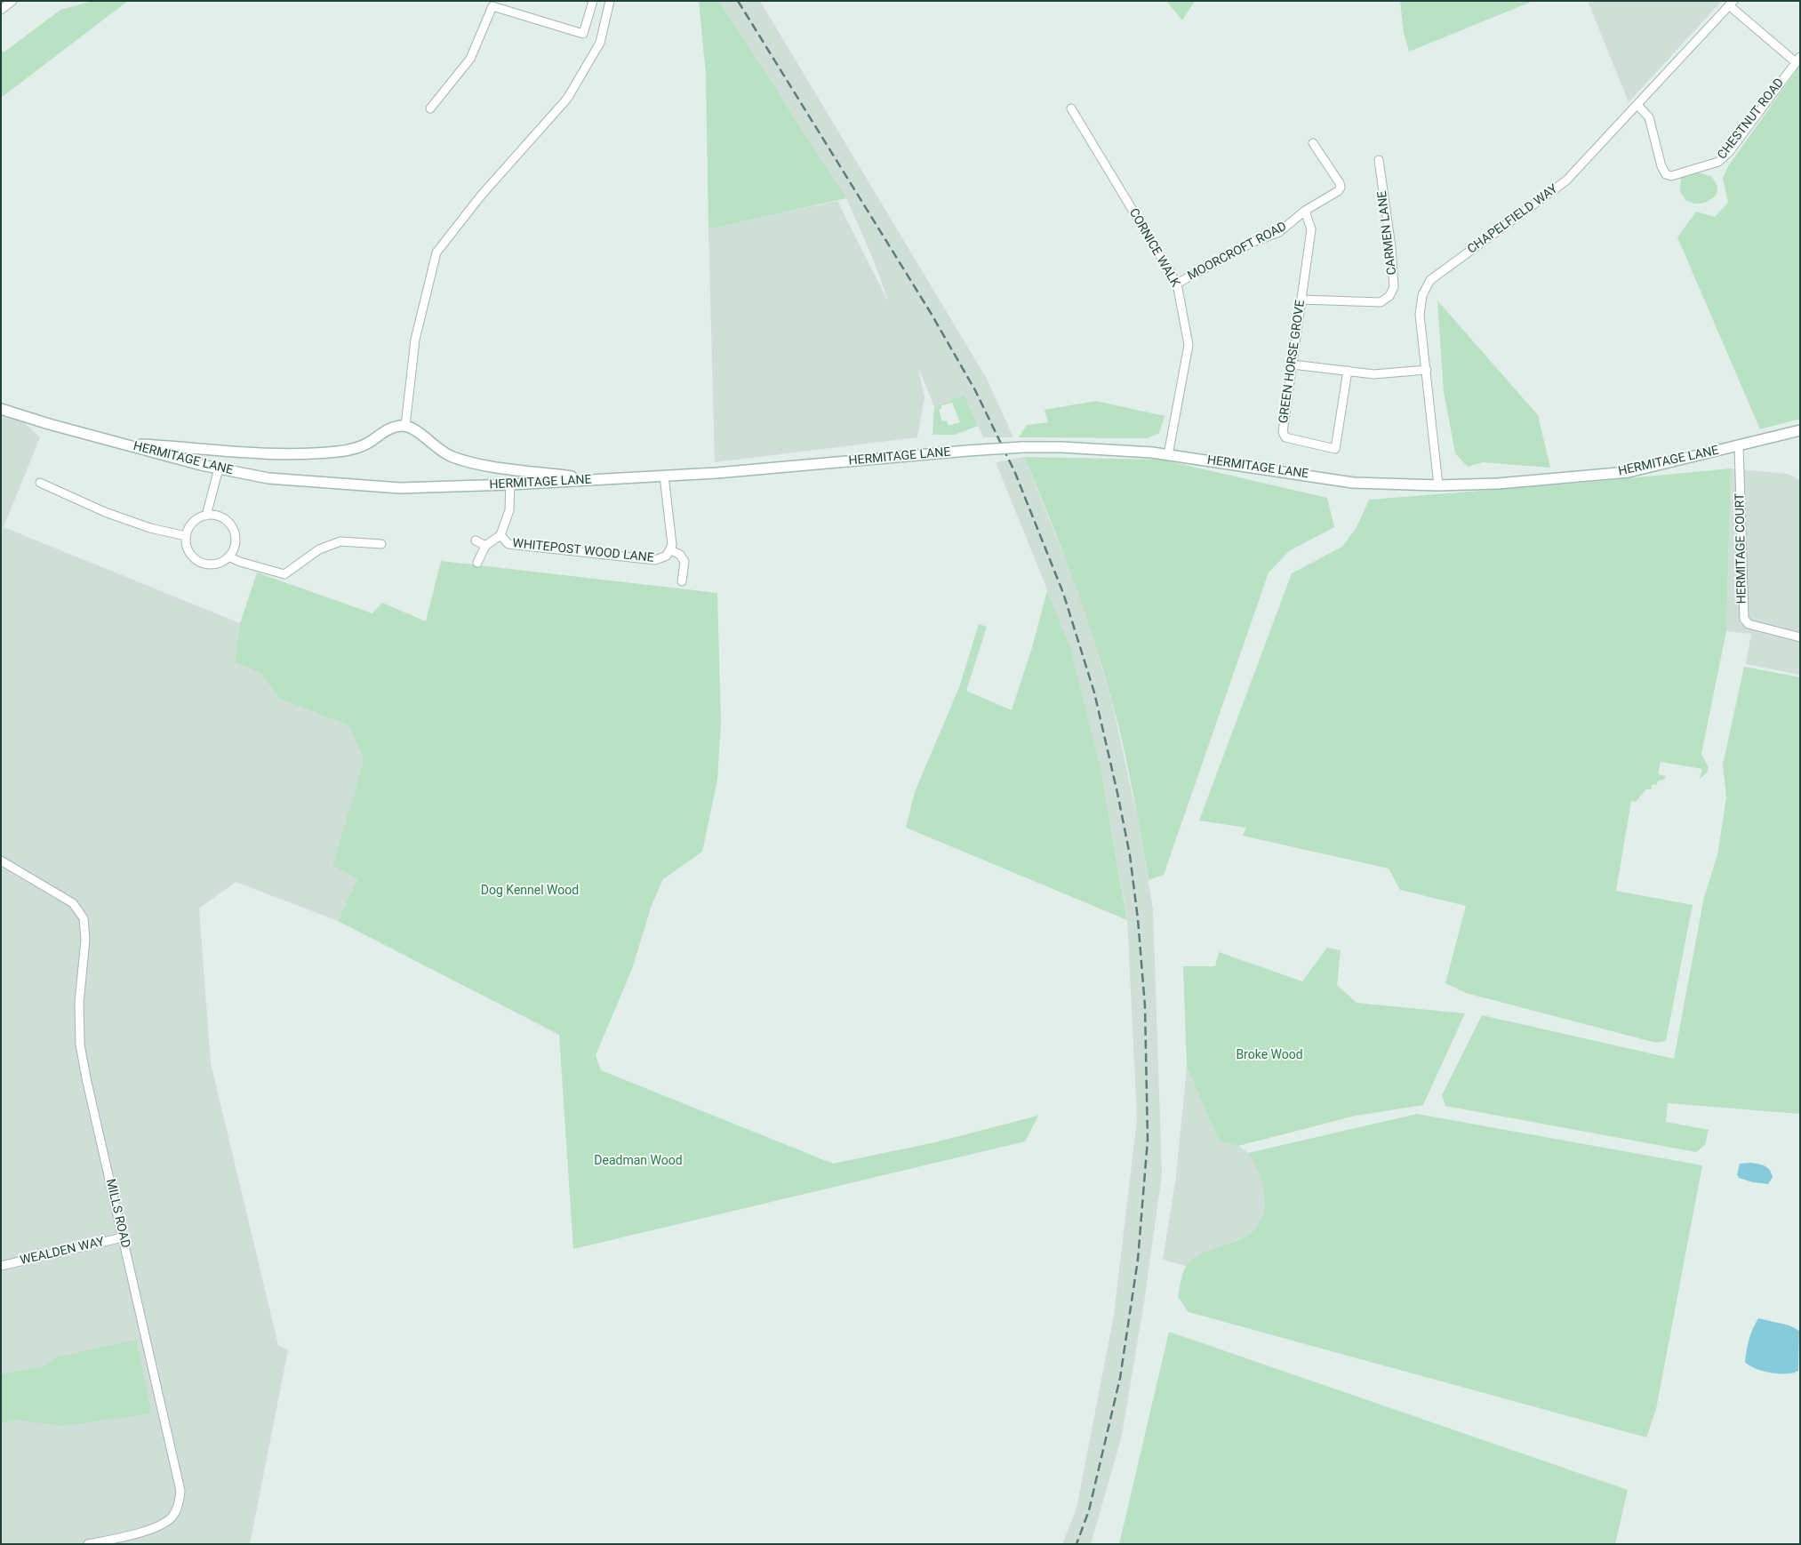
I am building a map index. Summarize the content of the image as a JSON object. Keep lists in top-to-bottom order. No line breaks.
{"streets":{"main road":["HERMITAGE LANE"],"street":["CHESTNUT ROAD","CHAPELFIELD WAY","CARMEN LANE","CORNICE WALK","MOORCROFT ROAD","GREEN HORSE GROVE","HERMITAGE COURT","WHITEPOST WOOD LANE","MILLS ROAD","WEALDEN WAY"]},"crossings":[["CHESTNUT ROAD","CHAPELFIELD WAY"],["CHAPELFIELD WAY","HERMITAGE LANE"],["CARMEN LANE","GREEN HORSE GROVE"],["CORNICE WALK","MOORCROFT ROAD"],["CORNICE WALK","HERMITAGE LANE"],["MOORCROFT ROAD","GREEN HORSE GROVE"],["HERMITAGE LANE","HERMITAGE COURT"],["HERMITAGE LANE","WHITEPOST WOOD LANE"],["MILLS ROAD","WEALDEN WAY"]],"parks":["Dog Kennel Wood","Broke Wood","Deadman Wood"]}
